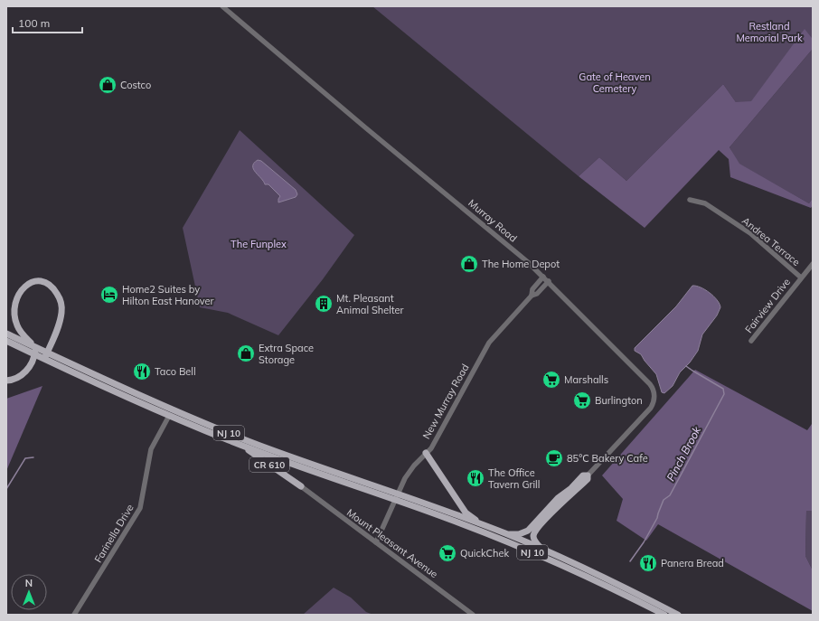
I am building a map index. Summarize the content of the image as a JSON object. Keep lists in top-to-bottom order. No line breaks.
{"streets":{"main road":["NJ 10","CR 610"],"street":["Murray Road","Andrea Terrace","Fairview Drive","New Murray Road","Farinella Drive","Mount Pleasant Avenue"]},"crossings":[["Murray Road","New Murray Road"],["Andrea Terrace","Fairview Drive"],["New Murray Road","NJ 10"],["New Murray Road","Mount Pleasant Avenue"],["NJ 10","CR 610"],["NJ 10","Farinella Drive"],["CR 610","Mount Pleasant Avenue"]],"water":["Pinch Brook"],"parks":["Restland Memorial Park","Gate of Heaven Cemetery","The Funplex"],"places":{"shop":["Costco","The Home Depot","Extra Space Storage"],"hotel":["Home2 Suites by Hilton East Hanover"],"building":["Mt. Pleasant Animal Shelter"],"restaurant":["Taco Bell","The Office Tavern Grill","Panera Bread"],"supermarket":["Marshalls","Burlington","QuickChek"],"cafe":["85°C Bakery Cafe"]},"scale_bar":"100 m","north":"top"}
